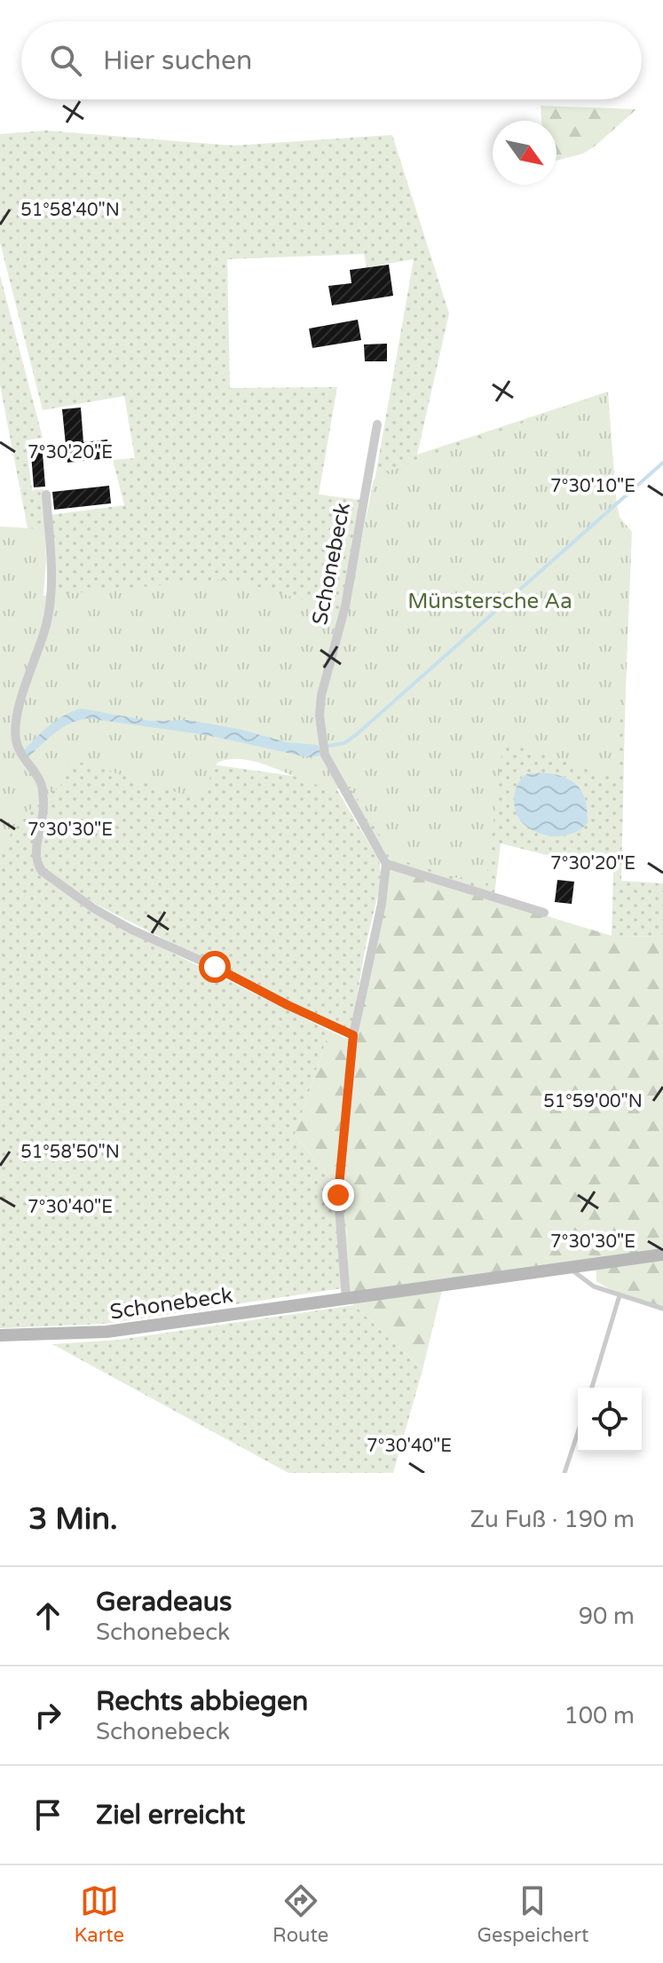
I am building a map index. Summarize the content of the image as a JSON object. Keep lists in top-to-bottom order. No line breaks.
{"streets":{"street":["Schonebeck"]},"parks":["Münstersche Aa"],"north":"bottom right","page":{"search":"Hier suchen","heading":["3 Min.","Zu Fuß · 190 m"],"list":[["Geradeaus","Schonebeck","90 m"],["Rechts abbiegen","Schonebeck","100 m"],"Ziel erreicht"],"nav":["Karte","Route","Gespeichert"]},"coordinates":["51°58'40\"N","7°30'20\"E","7°30'10\"E","7°30'30\"E","51°59'00\"N","51°58'50\"N","7°30'40\"E"]}
